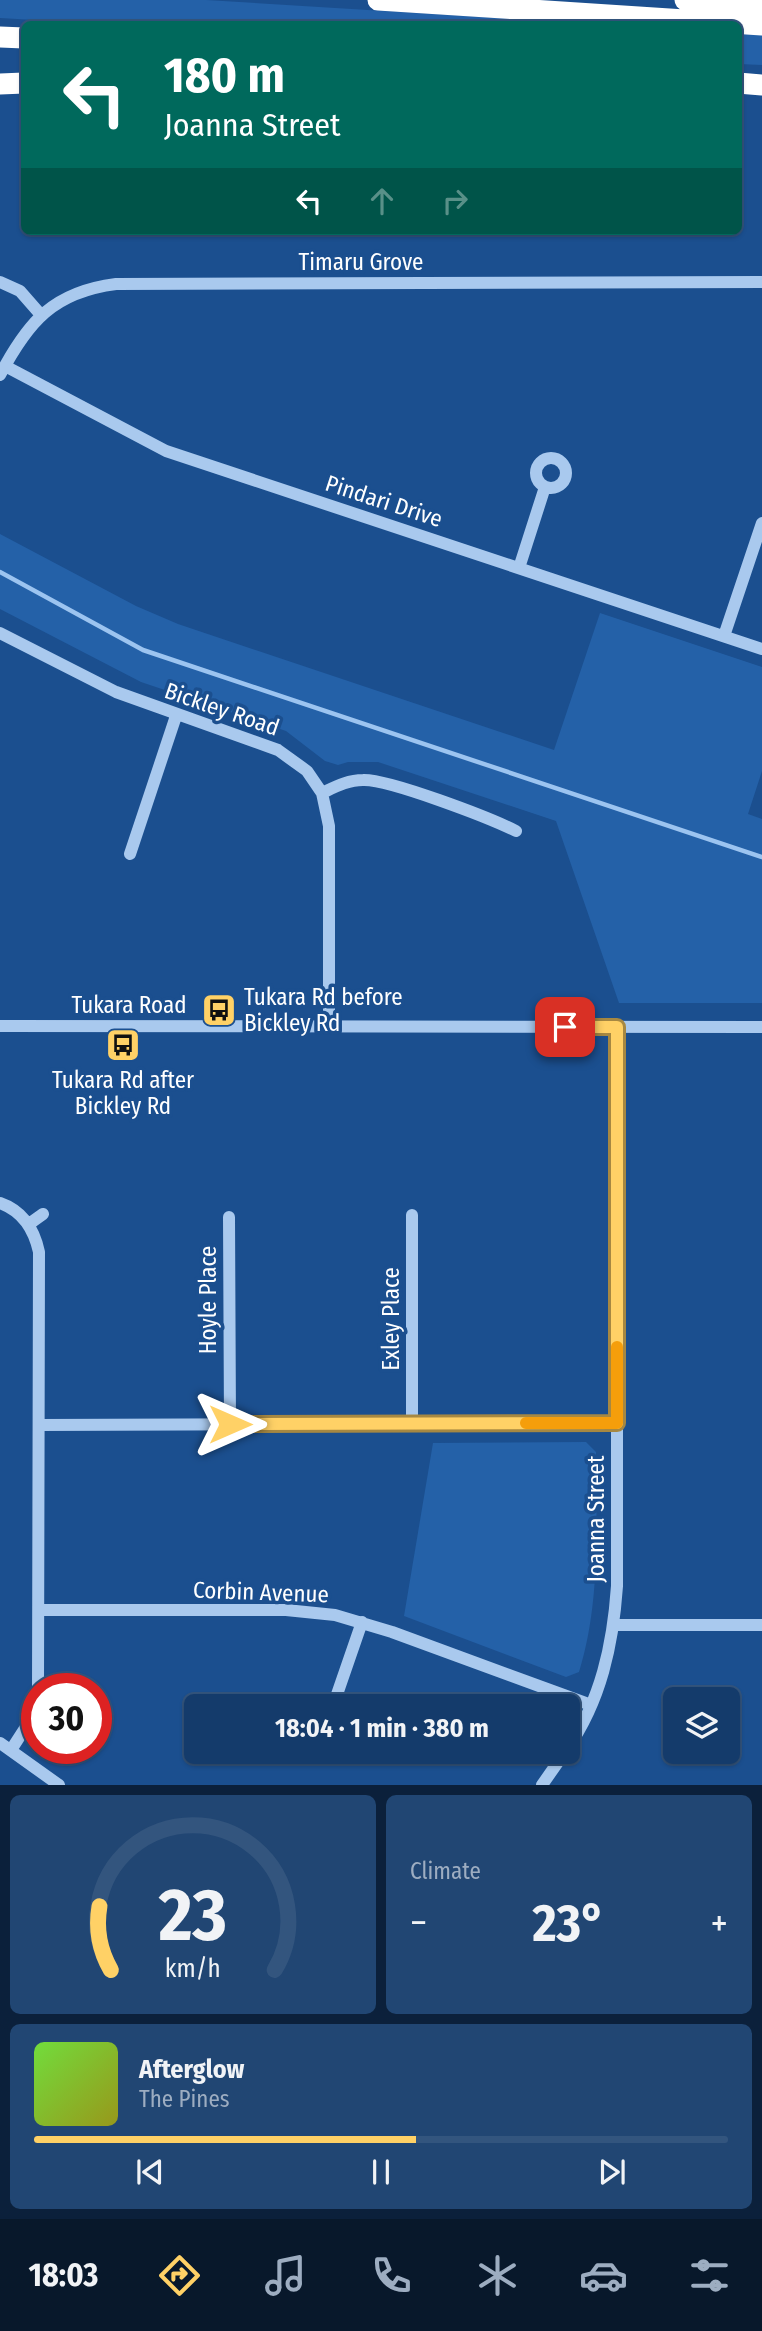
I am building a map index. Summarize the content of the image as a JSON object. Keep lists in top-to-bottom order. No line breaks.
{"streets":{"street":["Timaru Grove","Pindari Drive","Bickley Road","Tukara Road","Hoyle Place","Exley Place","Joanna Street","Corbin Avenue"]},"crossings":[["Timaru Grove","Pindari Drive"],["Bickley Road","Tukara Road"],["Tukara Road","Joanna Street"],["Joanna Street","Corbin Avenue"]],"places":{"bus stop":["Tukara Rd before Bickley Rd","Tukara Rd after Bickley Rd"]},"page":{"turn":["180 m","Joanna Street"],"limit":"30","trip":"18:04 · 1 min · 380 m","tile":"Climate","heat":["−","23°","+"],"song":["Afterglow","The Pines"],"tabs":"18:03","gauge":["23","km/h"]}}
